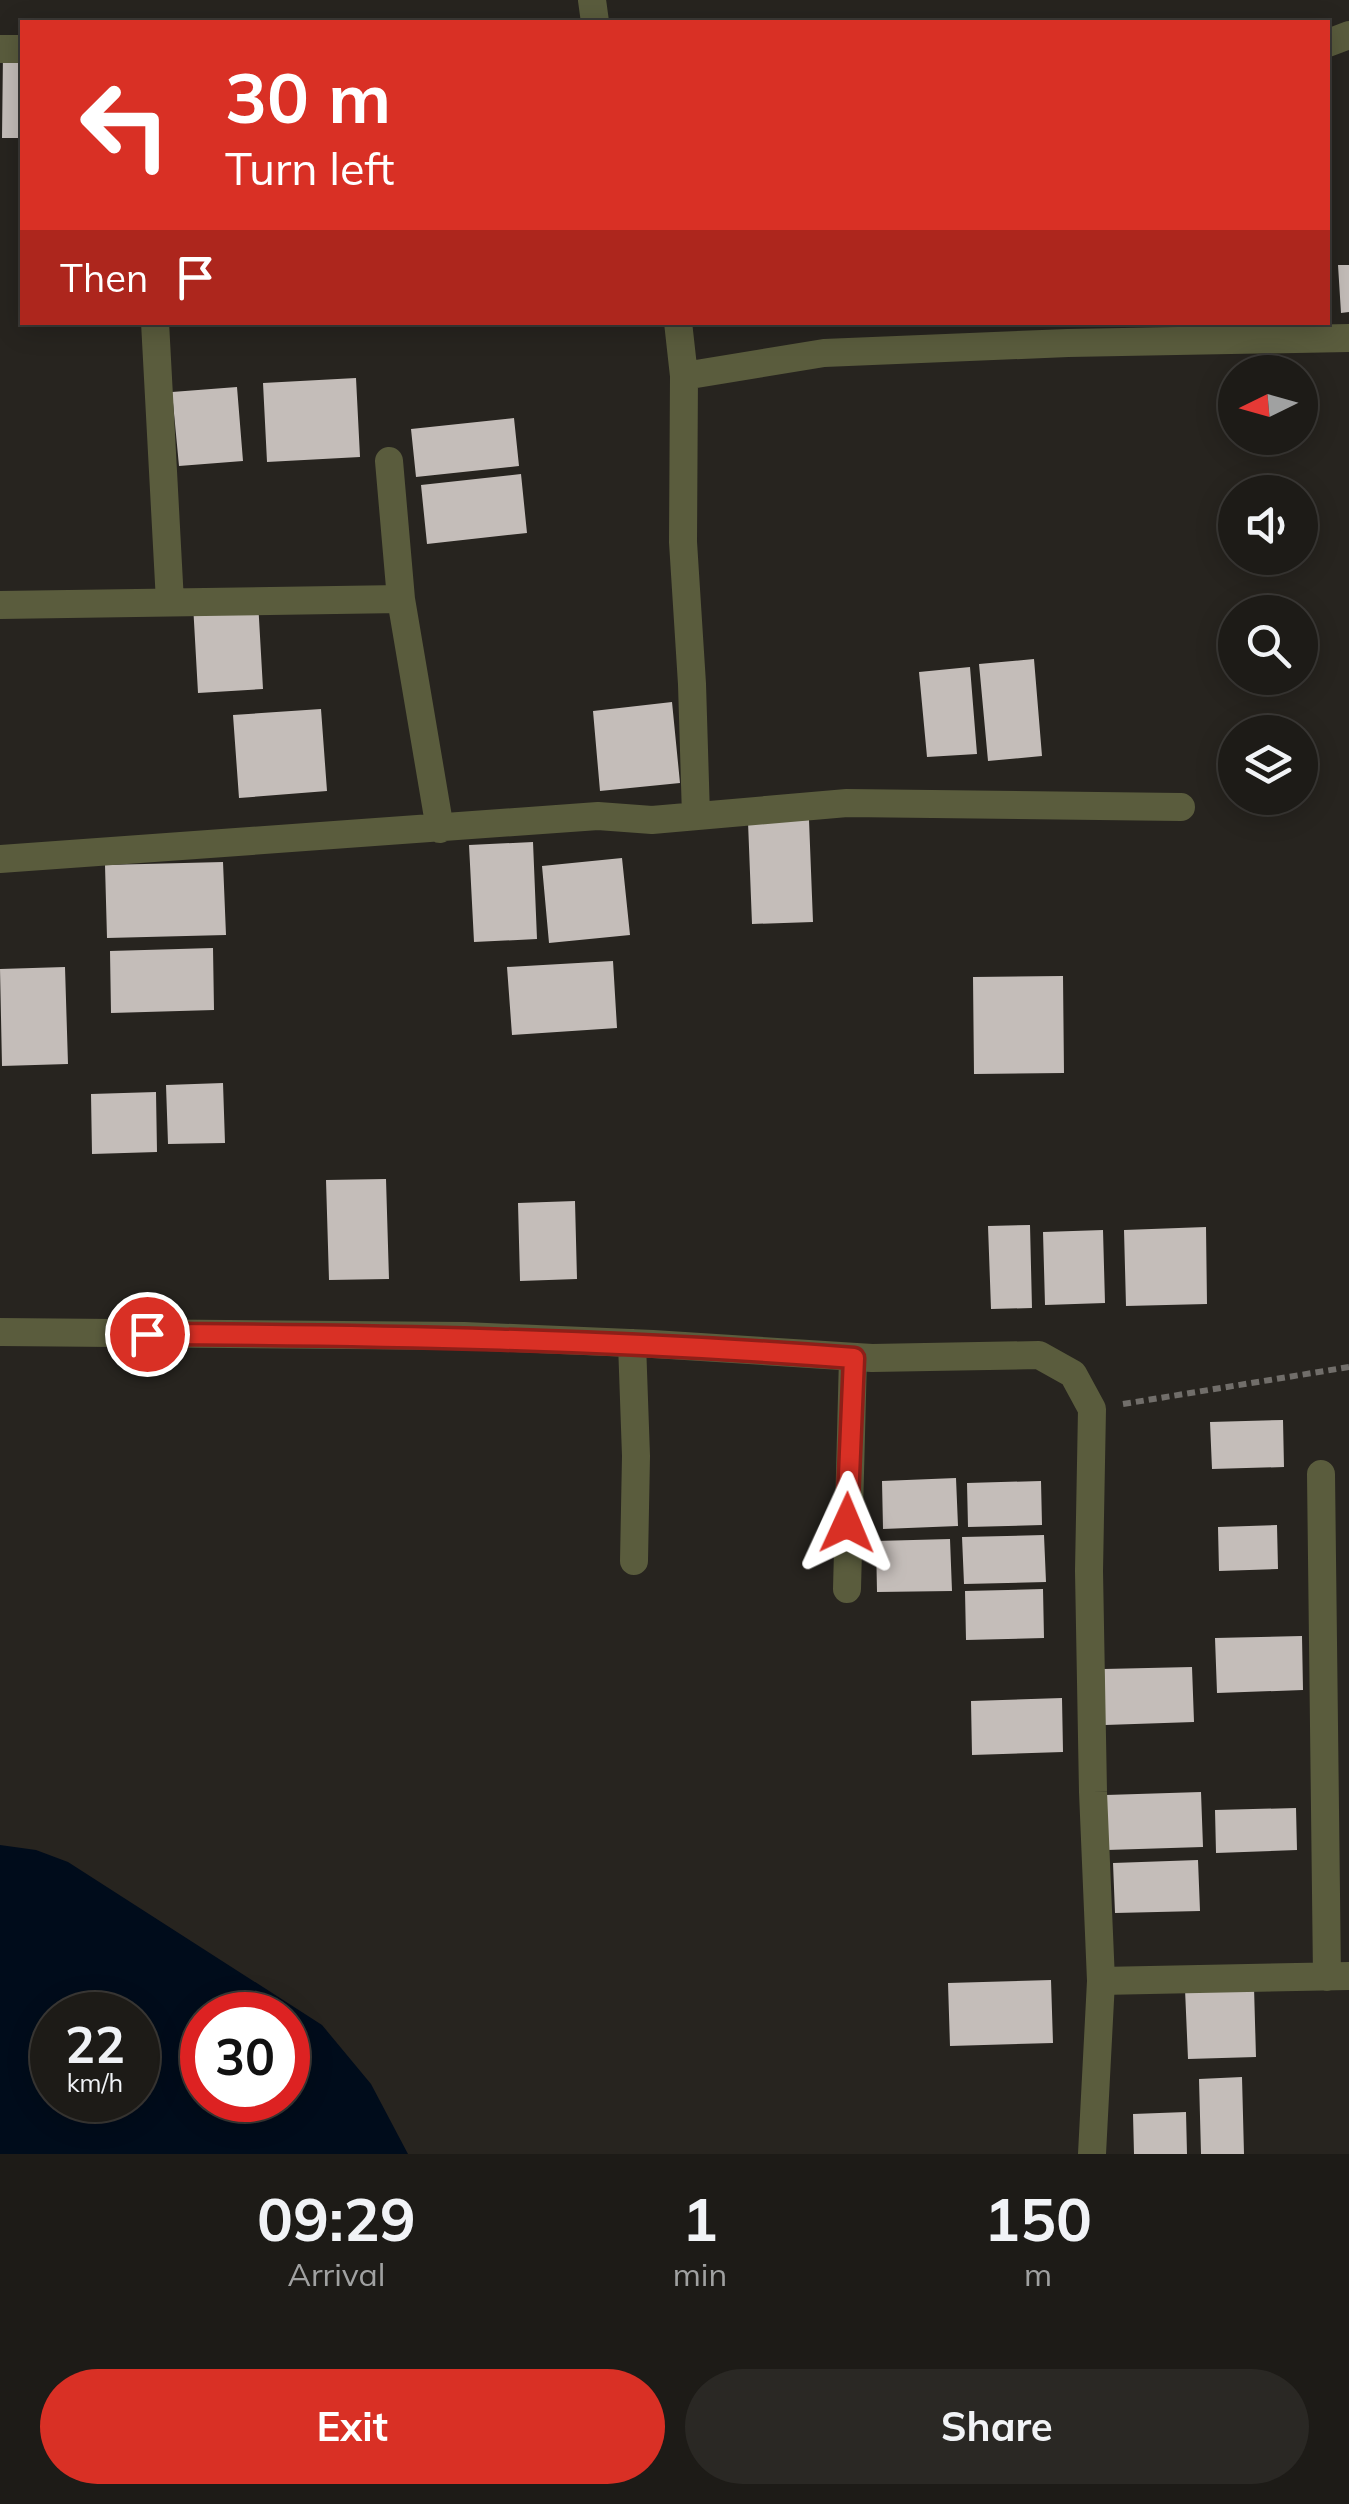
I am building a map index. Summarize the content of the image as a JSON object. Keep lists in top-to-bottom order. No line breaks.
{"north":"left","page":{"turn":["30 m","Turn left"],"then":"Then","speed":"22 km/h","limit":"30","eta":["09:29","Arrival","1","min","150","m"],"buttons":["Exit","Share"]}}
